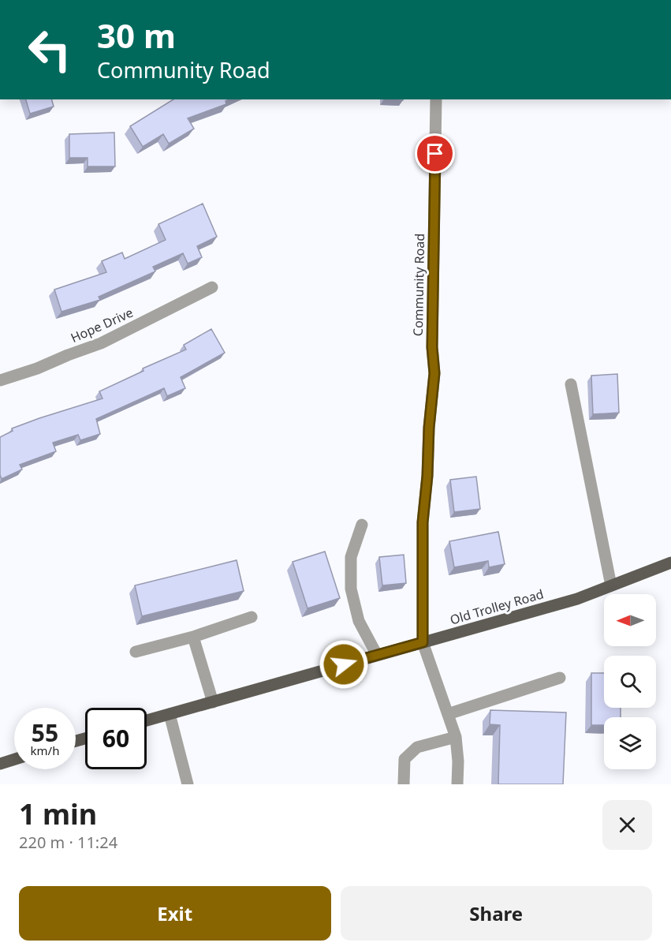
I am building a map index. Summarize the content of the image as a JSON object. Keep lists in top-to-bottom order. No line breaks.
{"streets":{"main road":["Old Trolley Road"],"street":["Community Road","Hope Drive"]},"crossings":[["Community Road","Old Trolley Road"]],"north":"left","page":{"turn":["30 m","Community Road"],"speed":"55 km/h","limit":"60","heading":["1 min","220 m · 11:24"],"buttons":["Exit","Share"]}}
